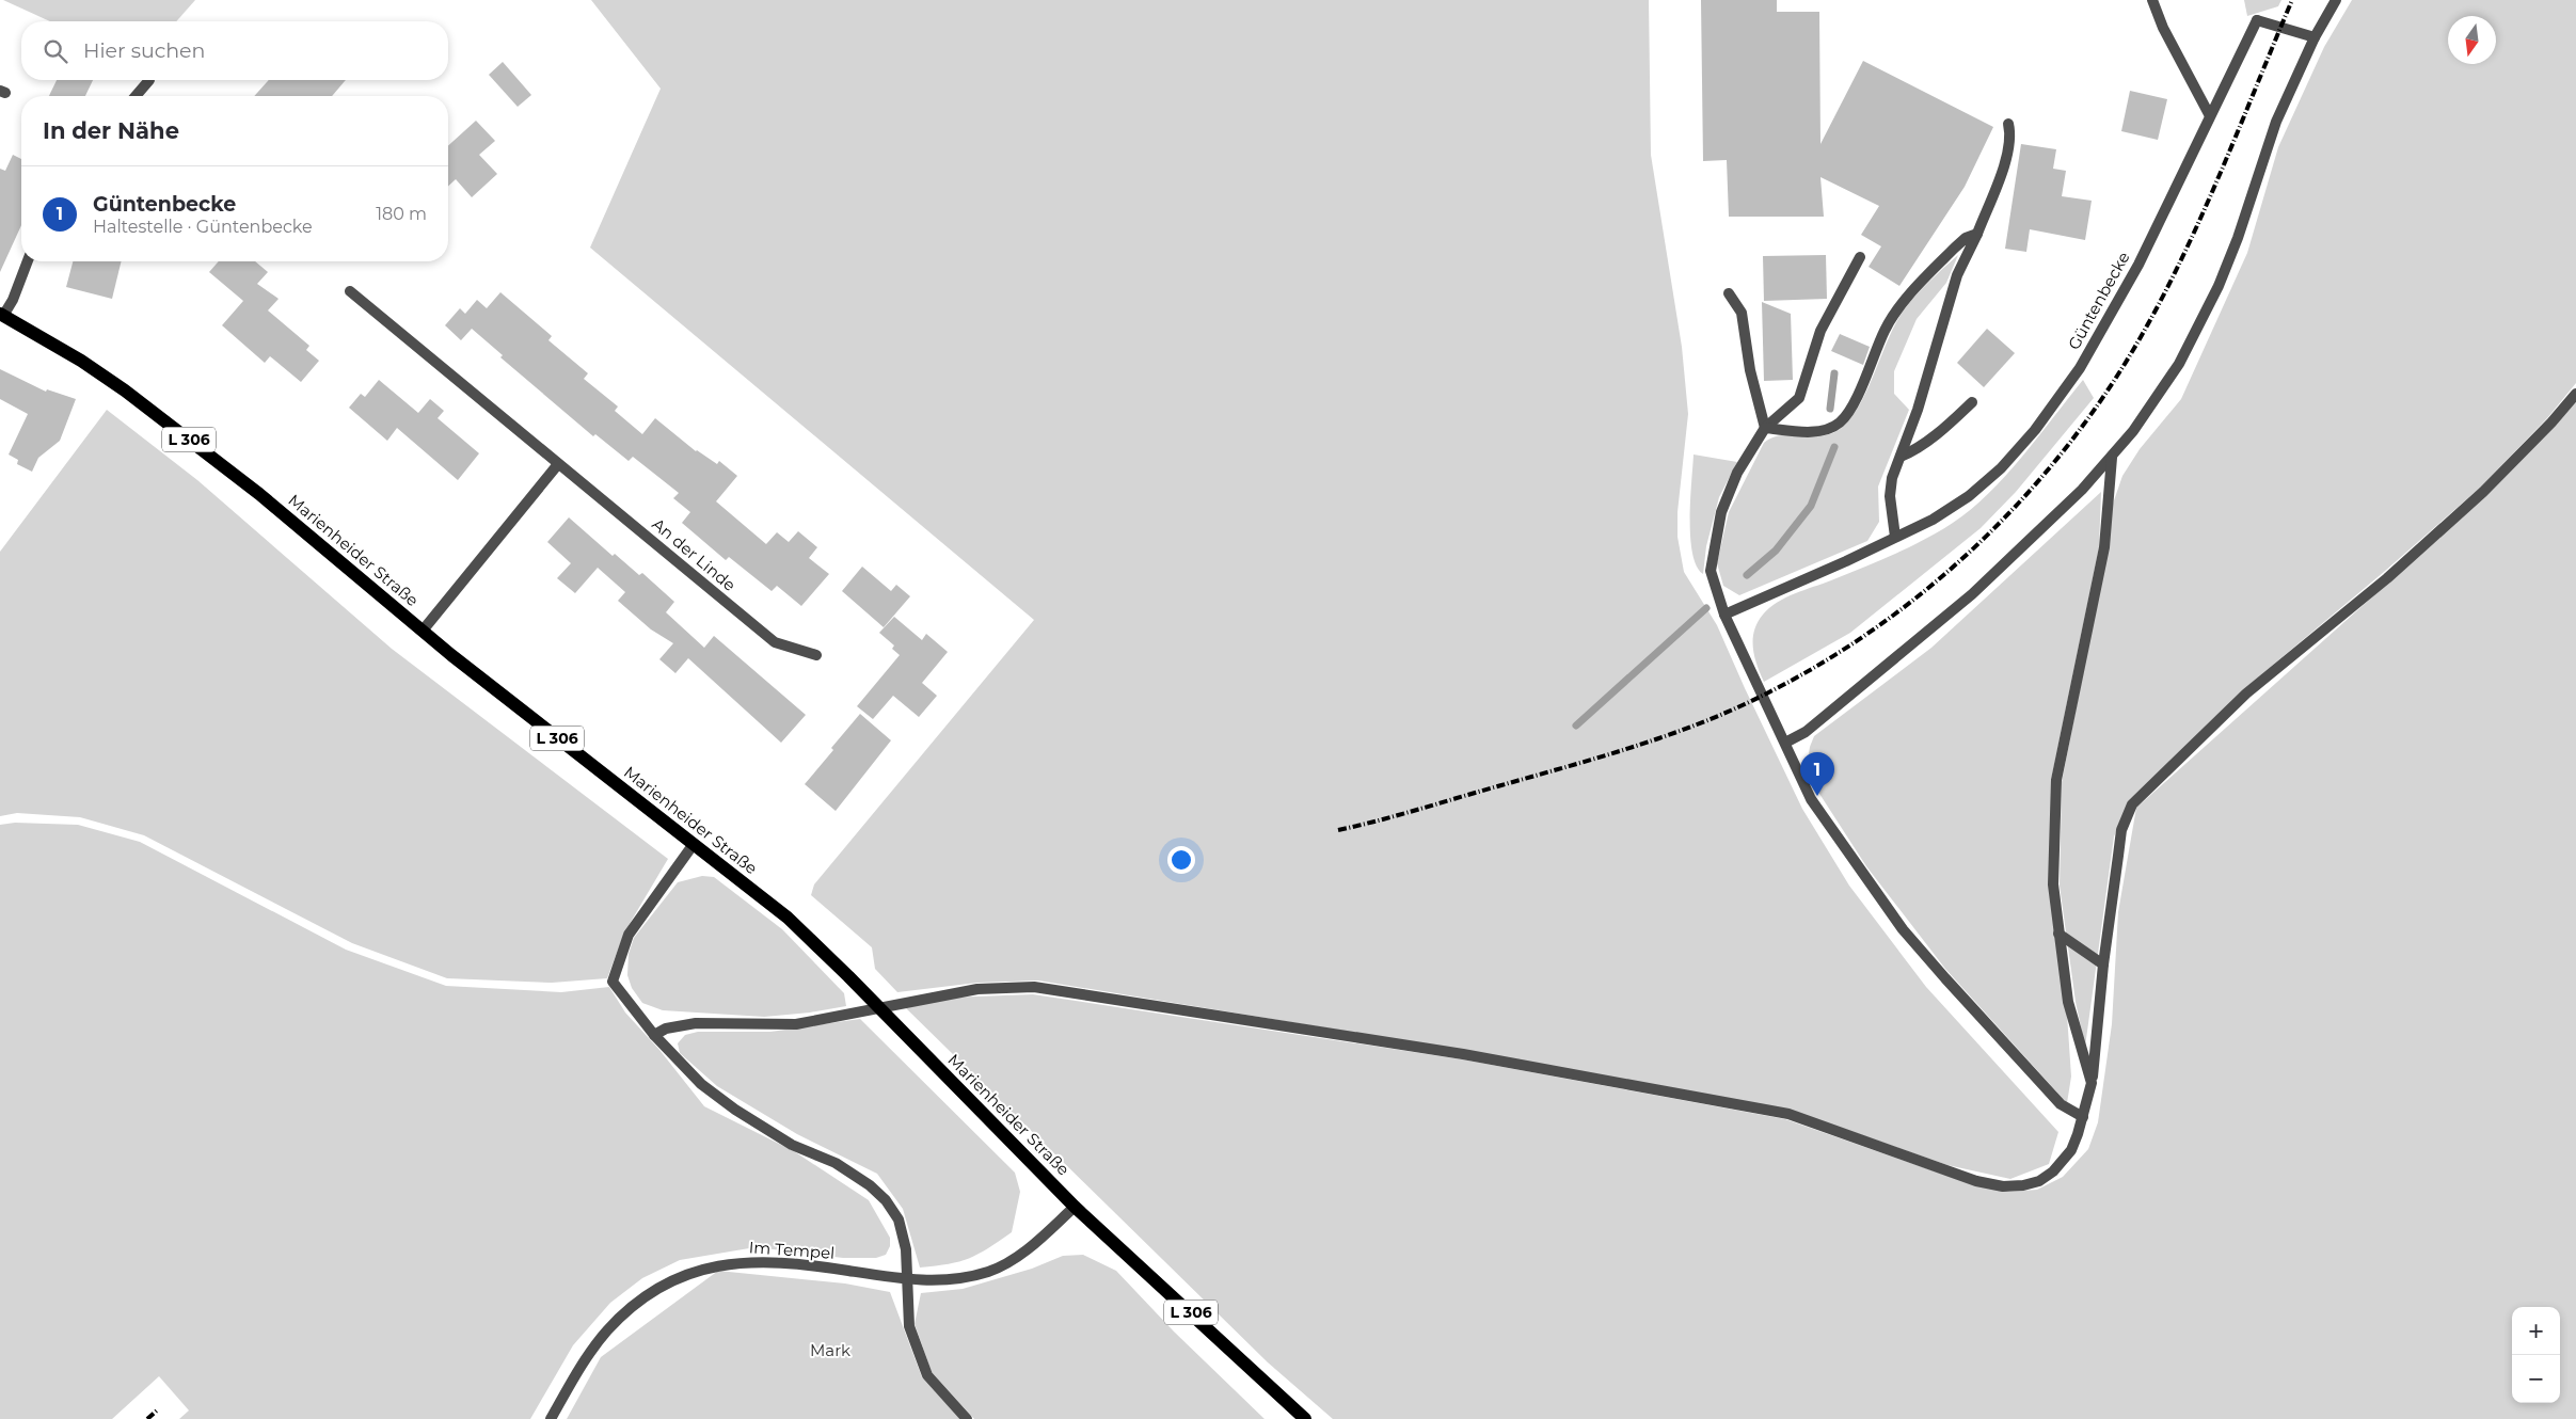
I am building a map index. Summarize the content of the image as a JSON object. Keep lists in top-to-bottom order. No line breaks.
{"streets":{"main road":["L 306","Marienheider Straße"],"street":["Güntenbecke","An der Linde","Im Tempel"]},"crossings":[["Marienheider Straße","Im Tempel"]],"parks":["Mark"],"north":"bottom","page":{"search":"Hier suchen","heading":"In der Nähe","list":[{"mark":"1","name":"Güntenbecke","note":"Haltestelle · Güntenbecke","value":"180 m"}],"pins":"1","map_buttons":["+","−"]}}
